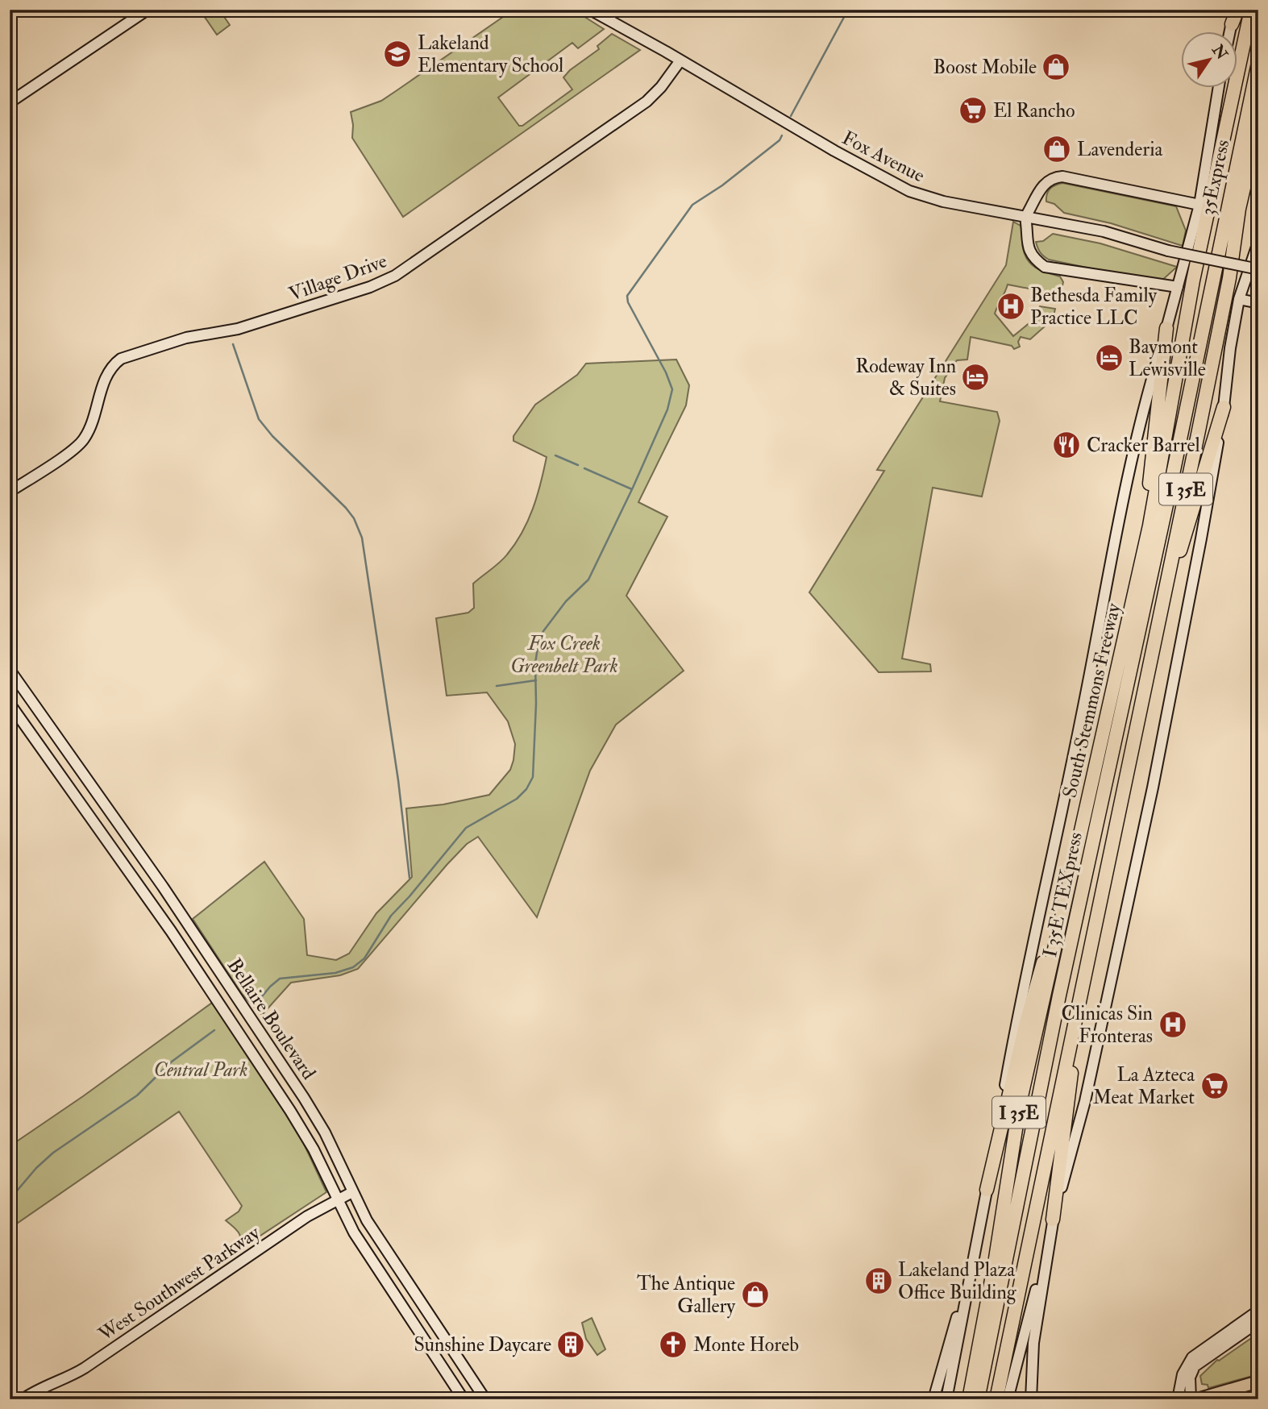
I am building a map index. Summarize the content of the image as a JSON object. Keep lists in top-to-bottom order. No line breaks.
{"streets":{"highway":["35Express","I 35E","South Stemmons Freeway","I 35E TEXpress"],"main road":["Fox Avenue","Village Drive","Bellaire Boulevard","West Southwest Parkway"]},"crossings":[["Fox Avenue","Village Drive"],["35Express","I 35E TEXpress"],["Bellaire Boulevard","West Southwest Parkway"]],"parks":["Fox Creek Greenbelt Park","Central Park"],"places":{"school or university":["Lakeland Elementary School"],"shop":["Boost Mobile","Lavenderia","The Antique Gallery"],"supermarket":["El Rancho","La Azteca Meat Market"],"hospital":["Bethesda Family Practice LLC","Clinicas Sin Fronteras"],"hotel":["Baymont Lewisville","Rodeway Inn & Suites"],"restaurant":["Cracker Barrel"],"building":["Lakeland Plaza Office Building","Sunshine Daycare"],"church":["Monte Horeb"]},"north":"top right"}
